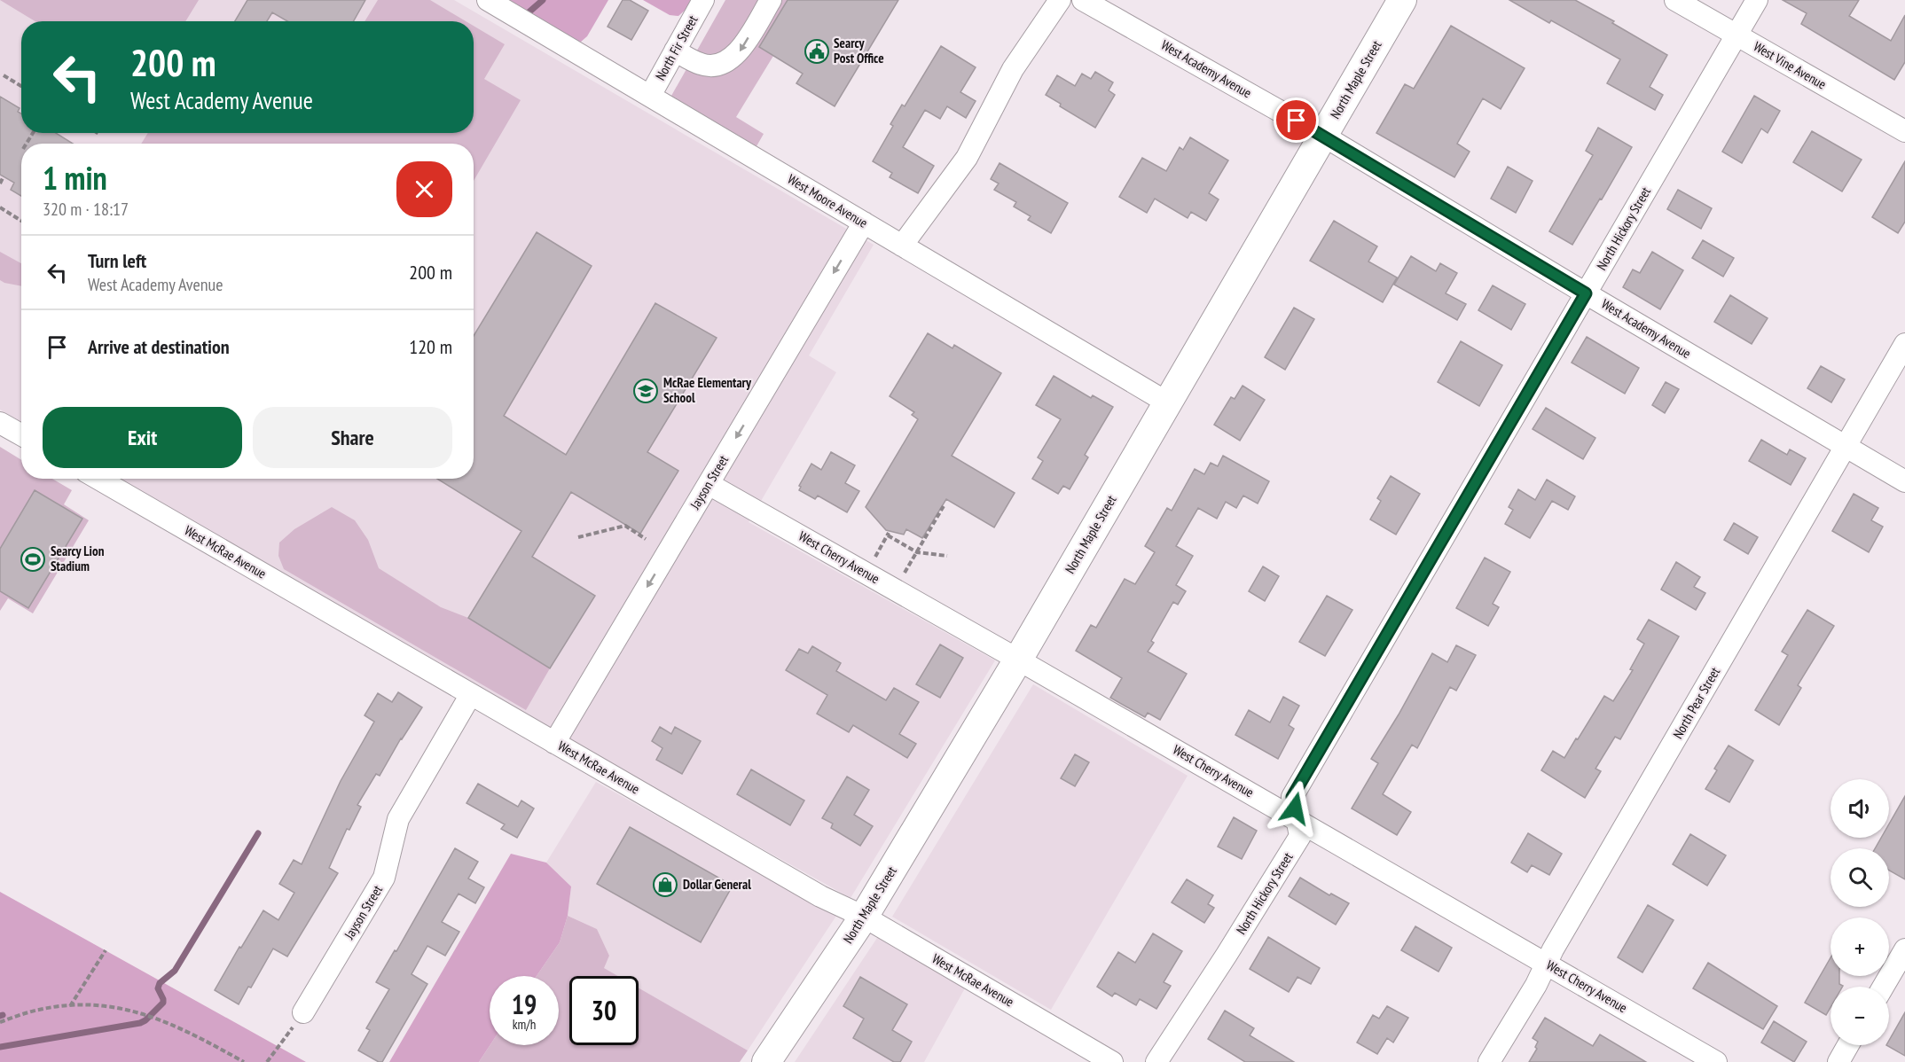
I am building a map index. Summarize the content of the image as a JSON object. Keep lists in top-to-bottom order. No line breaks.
{"streets":{"main road":["North Maple Street"],"street":["North Fir Street","West Vine Avenue","West Academy Avenue","West Moore Avenue","North Hickory Street","Jayson Street","West McRae Avenue","West Cherry Avenue","North Pear Street"]},"crossings":[["North Fir Street","West Moore Avenue"],["West Vine Avenue","North Hickory Street"],["West Academy Avenue","North Maple Street"],["West Academy Avenue","North Hickory Street"],["West Academy Avenue","North Pear Street"],["North Maple Street","West Moore Avenue"],["North Maple Street","West McRae Avenue"],["North Maple Street","West Cherry Avenue"],["West Moore Avenue","Jayson Street"],["North Hickory Street","West Cherry Avenue"],["Jayson Street","West McRae Avenue"],["Jayson Street","West Cherry Avenue"],["West Cherry Avenue","North Pear Street"]],"one_way":["Jayson Street"],"places":{"public building":["Searcy Post Office"],"school or university":["McRae Elementary School"],"sports":["Searcy Lion Stadium"],"shop":["Dollar General"]},"page":{"turn":["200 m","West Academy Avenue"],"heading":["1 min","320 m · 18:17"],"list":[{"name":"Turn left","note":"West Academy Avenue","value":"200 m"},{"name":"Arrive at destination","value":"120 m"}],"buttons":["Exit","Share"],"map_buttons":["+","−"],"speed":"19 km/h","limit":"30"}}
